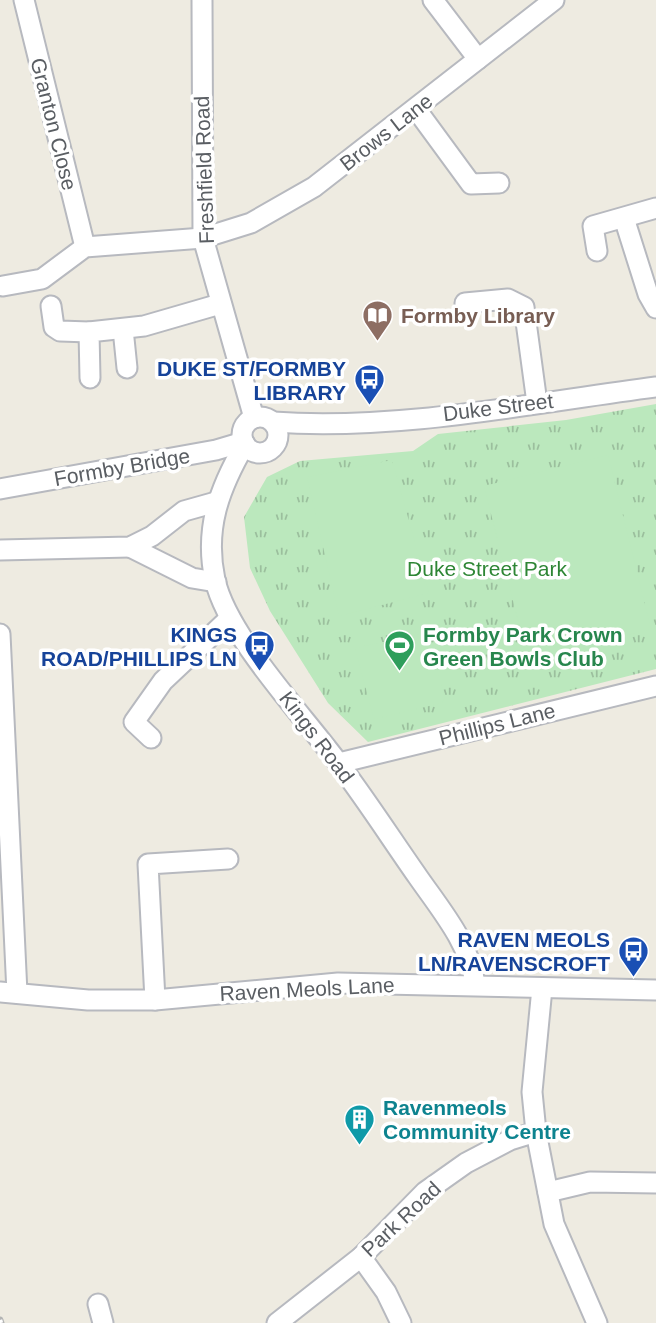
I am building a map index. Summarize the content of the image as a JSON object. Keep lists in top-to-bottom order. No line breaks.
{"streets":{"street":["Granton Close","Brows Lane","Freshfield Road","Duke Street","Formby Bridge","Phillips Lane","Kings Road","Raven Meols Lane","Park Road"]},"crossings":[["Granton Close","Brows Lane"],["Brows Lane","Freshfield Road"],["Freshfield Road","Duke Street"],["Freshfield Road","Formby Bridge"],["Freshfield Road","Kings Road"],["Duke Street","Formby Bridge"],["Duke Street","Kings Road"],["Formby Bridge","Kings Road"],["Phillips Lane","Kings Road"],["Kings Road","Raven Meols Lane"]],"parks":["Duke Street Park"],"places":{"library":["Formby Library"],"bus stop":["DUKE ST/FORMBY LIBRARY","KINGS ROAD/PHILLIPS LN","RAVEN MEOLS LN/RAVENSCROFT"],"sports":["Formby Park Crown Green Bowls Club"],"building":["Ravenmeols Community Centre"]}}
